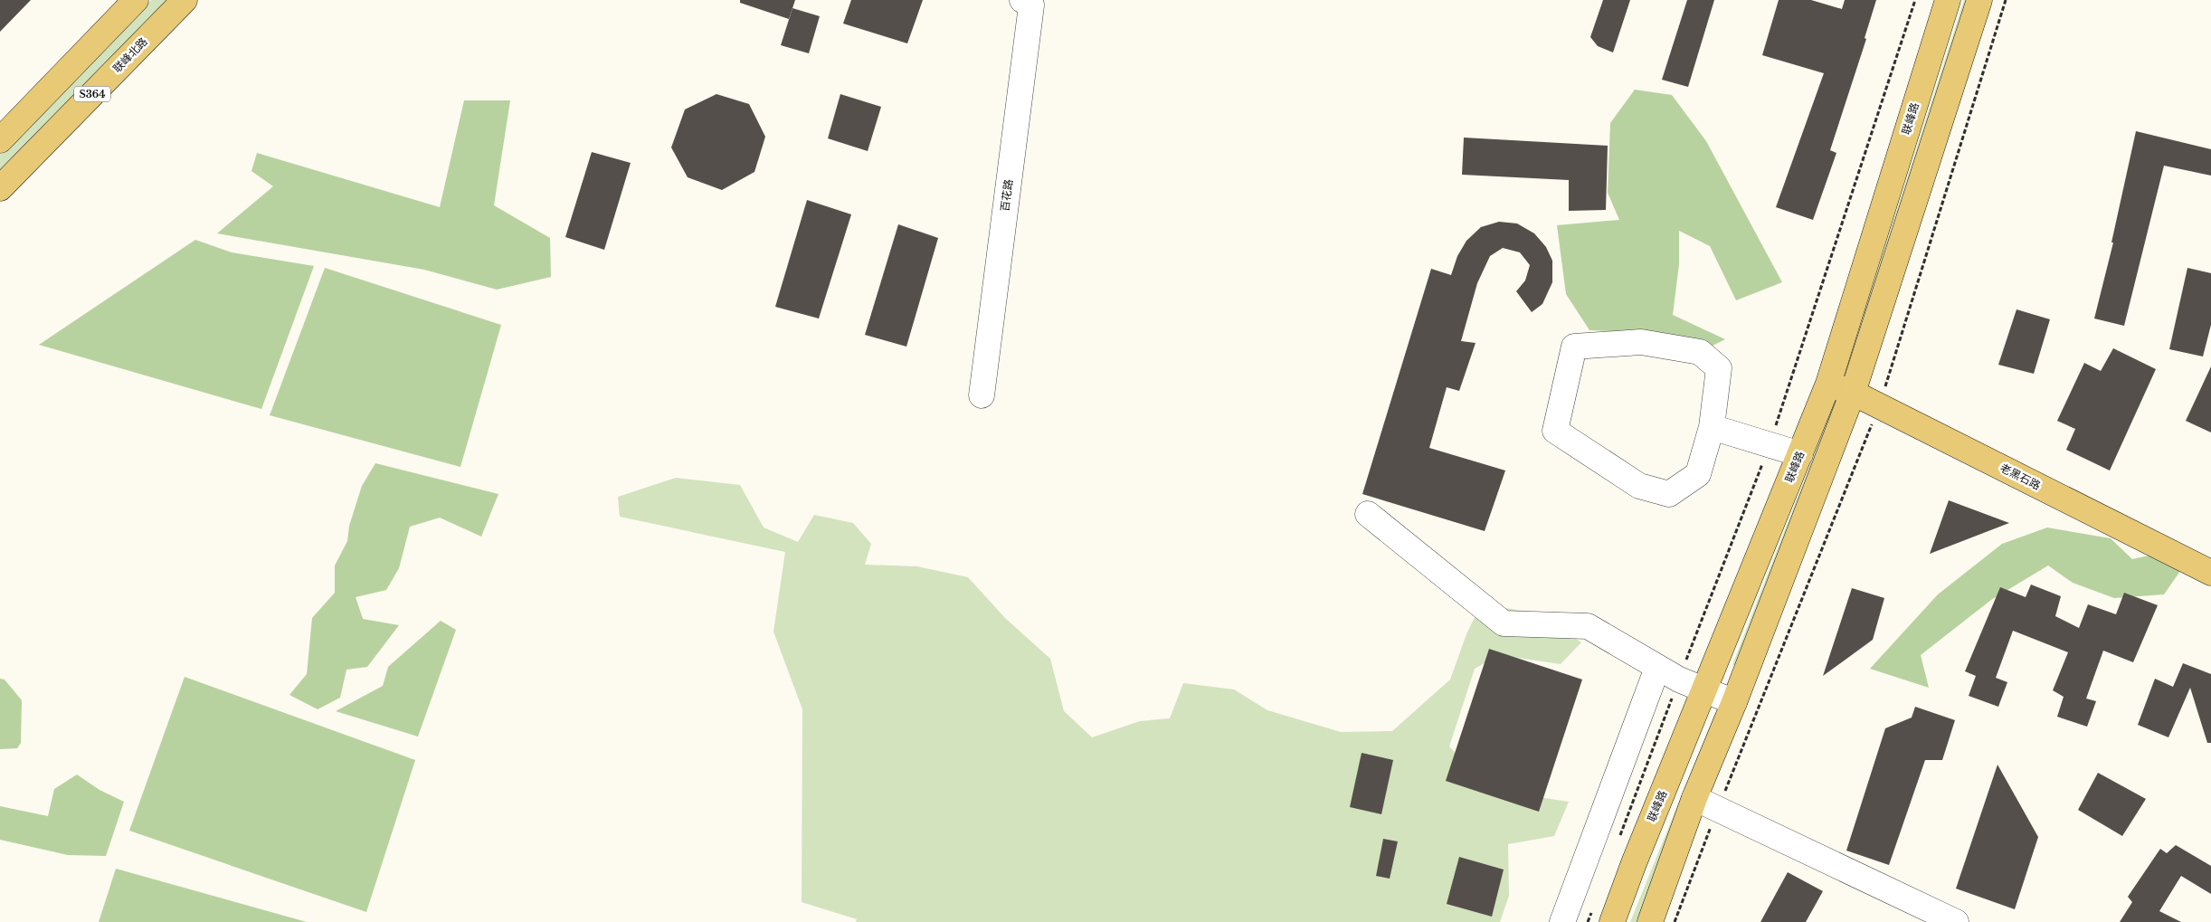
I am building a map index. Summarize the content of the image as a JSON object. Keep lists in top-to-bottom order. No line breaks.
{"streets":{"main road":["联峰北路","S364","联峰路","老黑石路"],"street":["百花路"]},"crossings":[["联峰路","老黑石路"]]}
